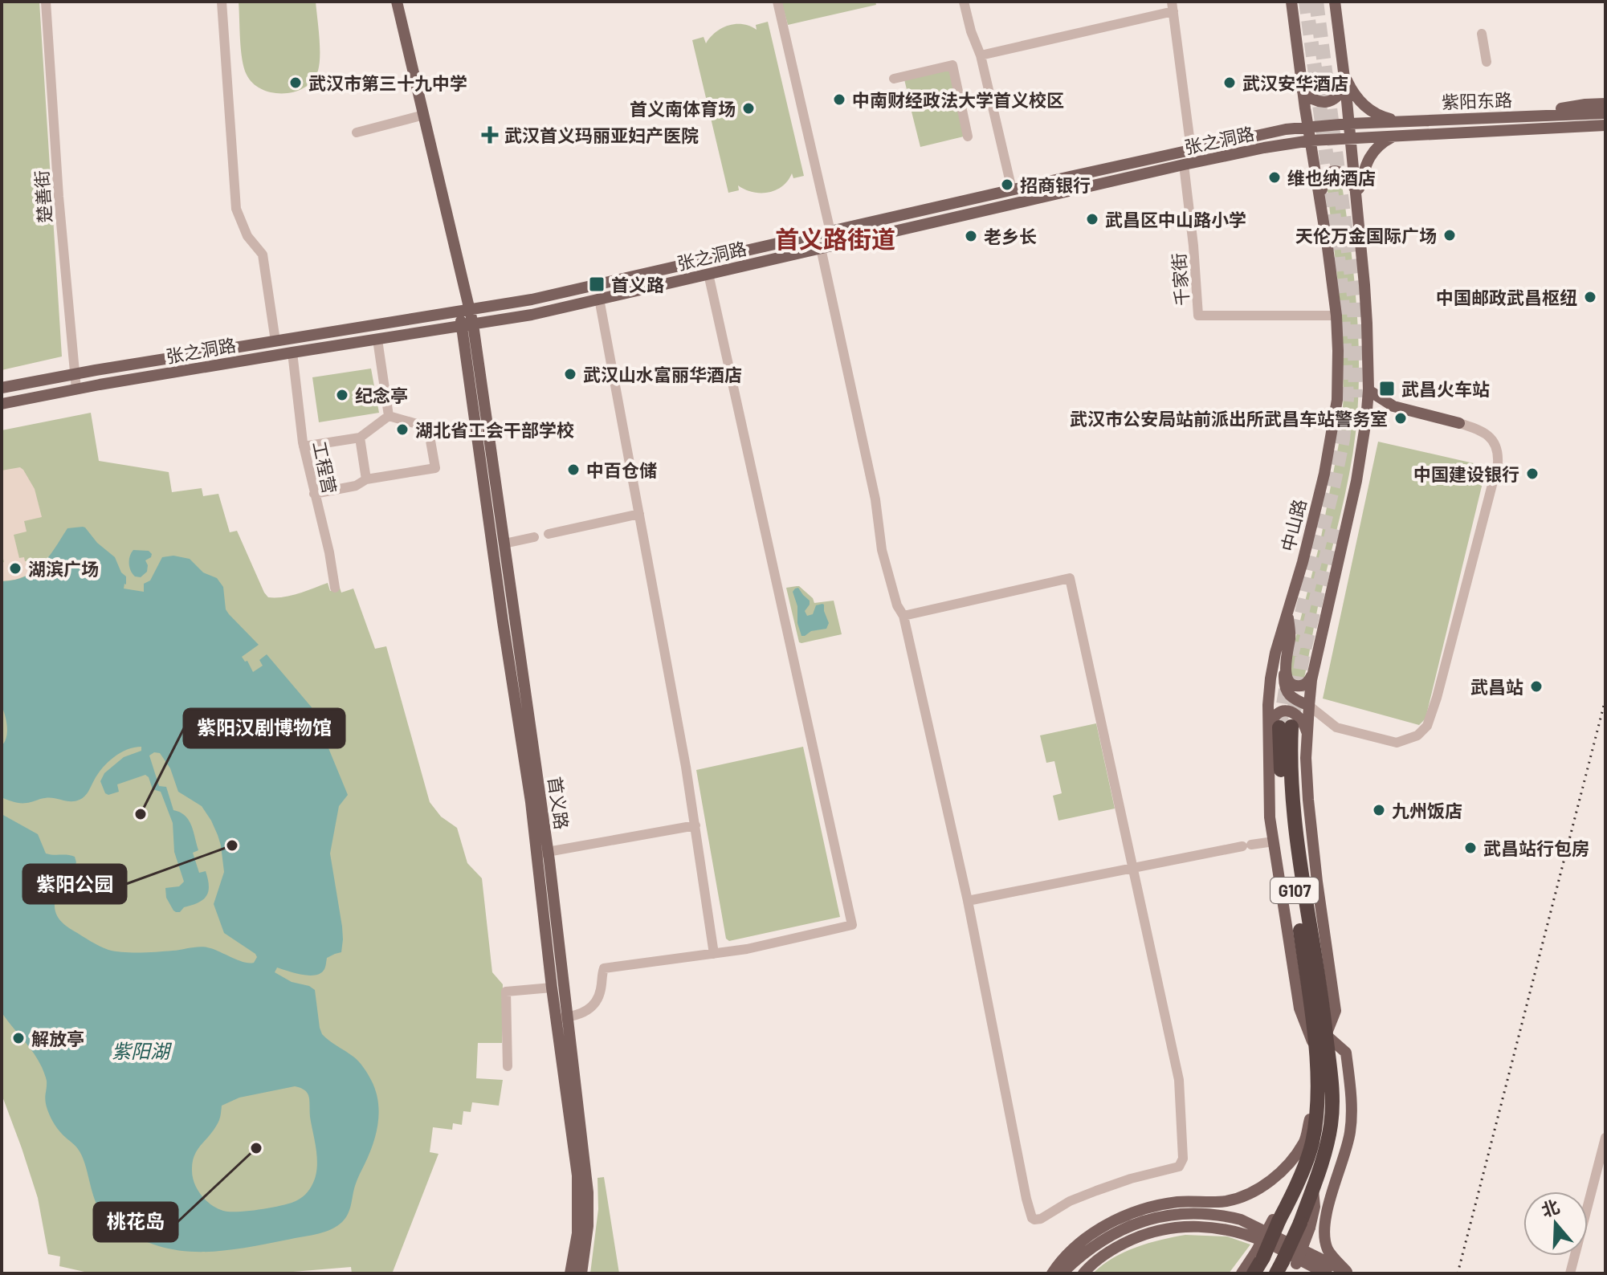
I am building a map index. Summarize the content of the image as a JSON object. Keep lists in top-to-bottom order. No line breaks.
{"streets":{"highway":["G107"],"main road":["紫阳东路","张之洞路","中山路","首义路"],"street":["楚善街","千家街","工程营"]},"crossings":[["紫阳东路","张之洞路"],["张之洞路","楚善街"],["张之洞路","千家街"],["张之洞路","工程营"],["张之洞路","中山路"],["张之洞路","首义路"],["千家街","中山路"],["中山路","G107"]],"districts":["首义路街道"],"water":["紫阳湖"],"places":{"other":["武汉市第三十九中学","武汉安华酒店","中南财经政法大学首义校区","首义南体育场","维也纳酒店","招商银行","武昌区中山路小学","天伦万金国际广场","老乡长","中国邮政武昌枢纽","武汉山水富丽华酒店","纪念亭","武汉市公安局站前派出所武昌车站警务室","湖北省工会干部学校","中百仓储","中国建设银行","湖滨广场","武昌站","九州饭店","紫阳汉剧博物馆","紫阳公园","武昌站行包房","解放亭","桃花岛"],"health":["武汉首义玛丽亚妇产医院"],"transit":["首义路","武昌火车站"]},"north":"top"}
